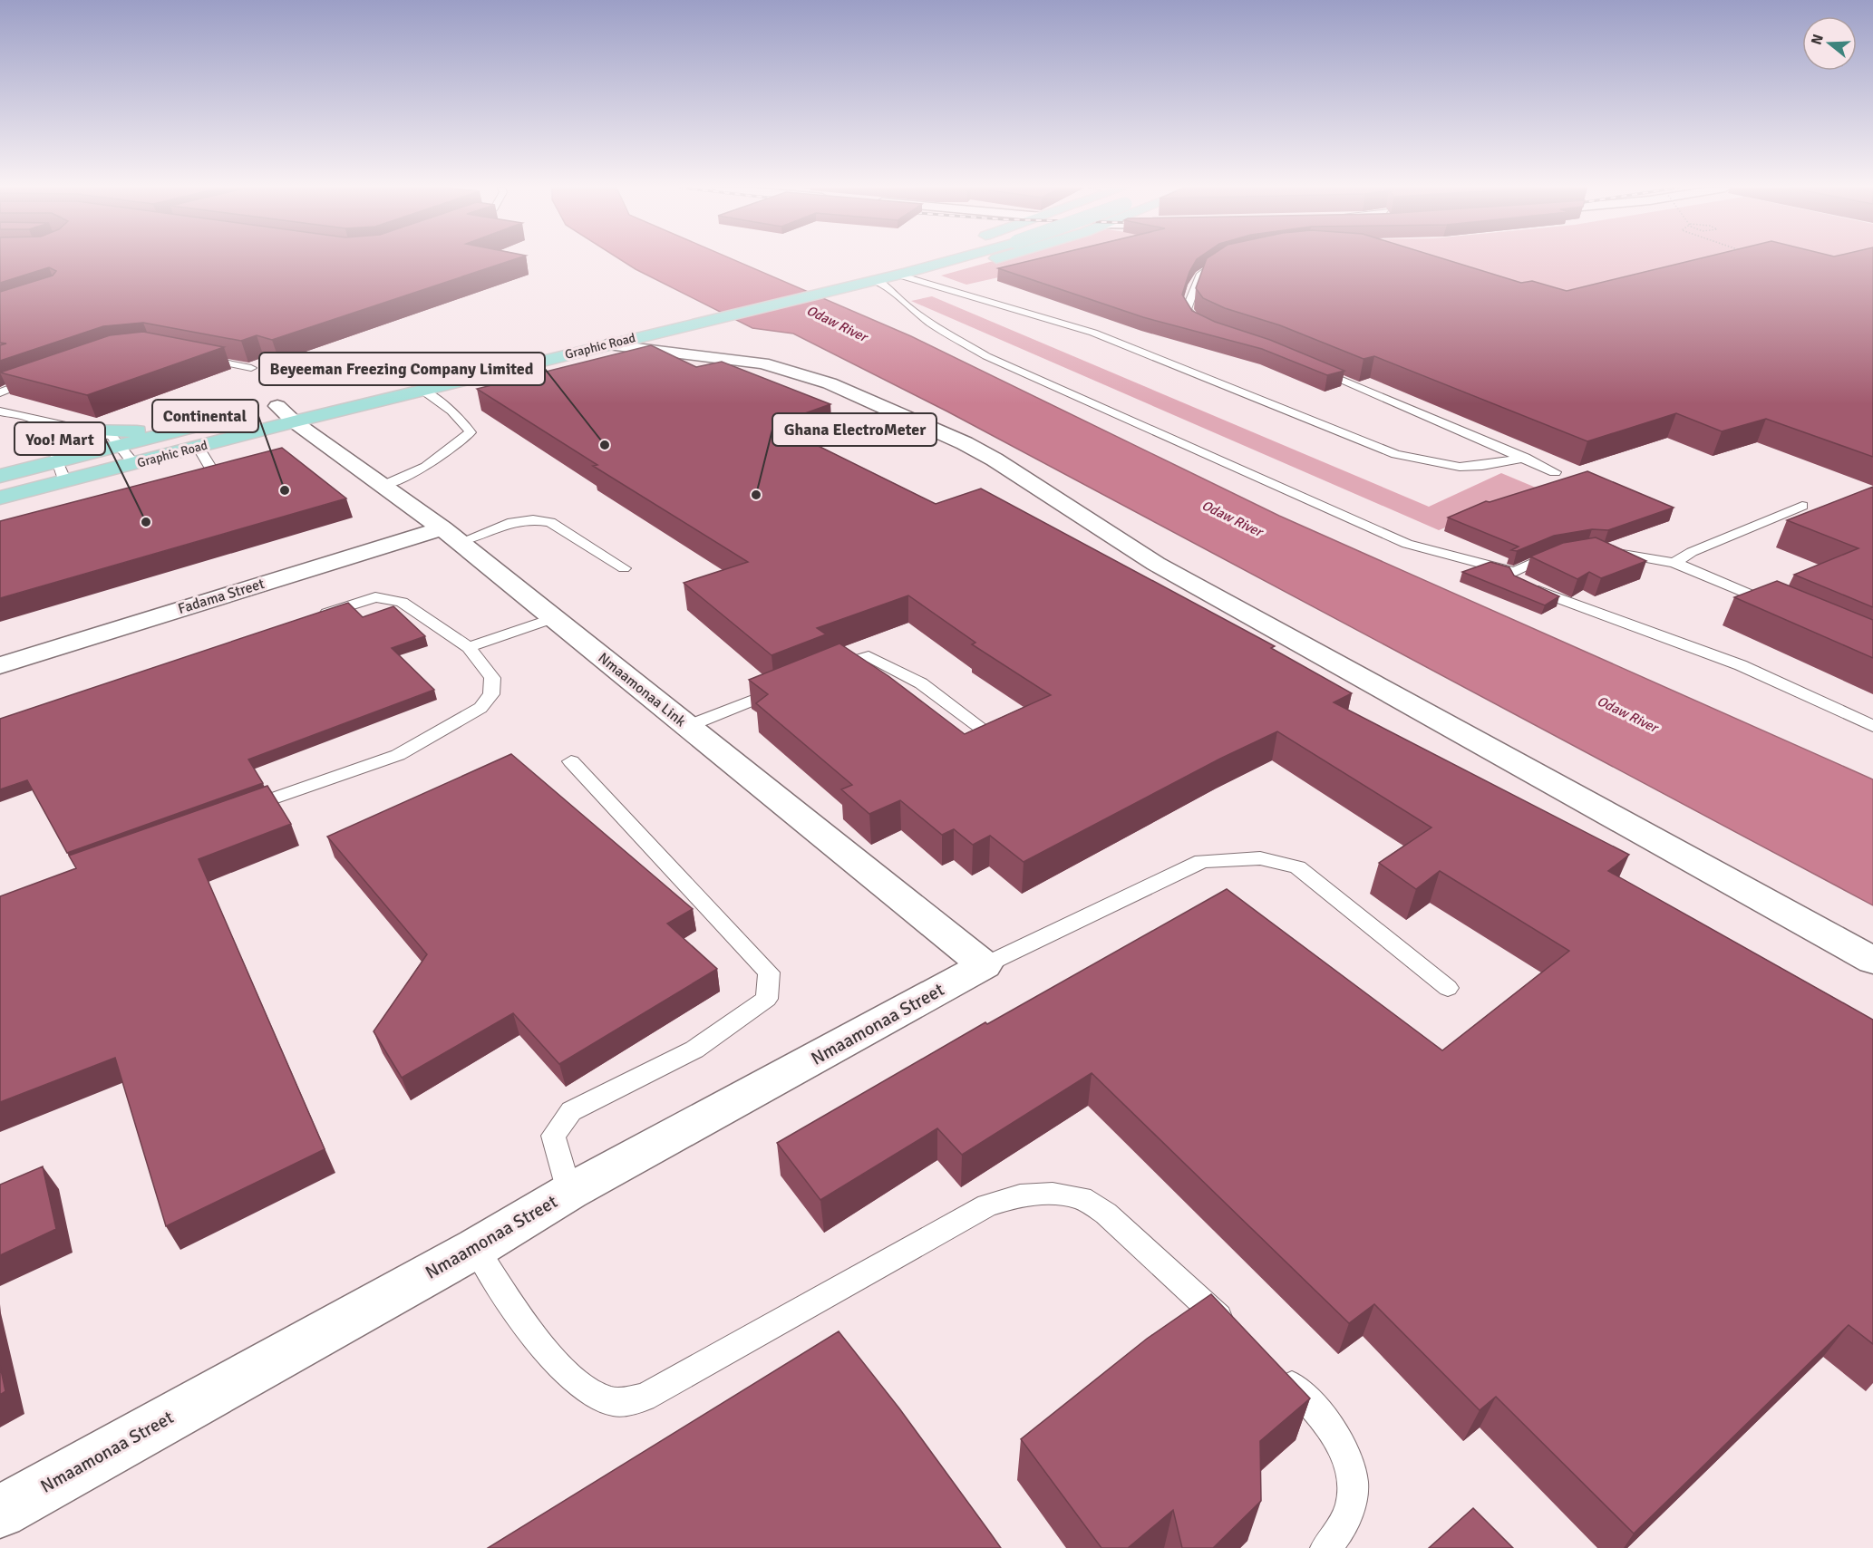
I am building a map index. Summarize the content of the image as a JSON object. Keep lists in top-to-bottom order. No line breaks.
{"streets":{"main road":["Graphic Road"],"street":["Fadama Street","Nmaamonaa Link","Nmaamonaa Street"]},"crossings":[["Graphic Road","Nmaamonaa Link"],["Fadama Street","Nmaamonaa Link"],["Nmaamonaa Link","Nmaamonaa Street"]],"water":["Odaw River"],"places":["Beyeeman Freezing Company Limited","Continental","Ghana ElectroMeter","Yoo! Mart"],"north":"left"}
